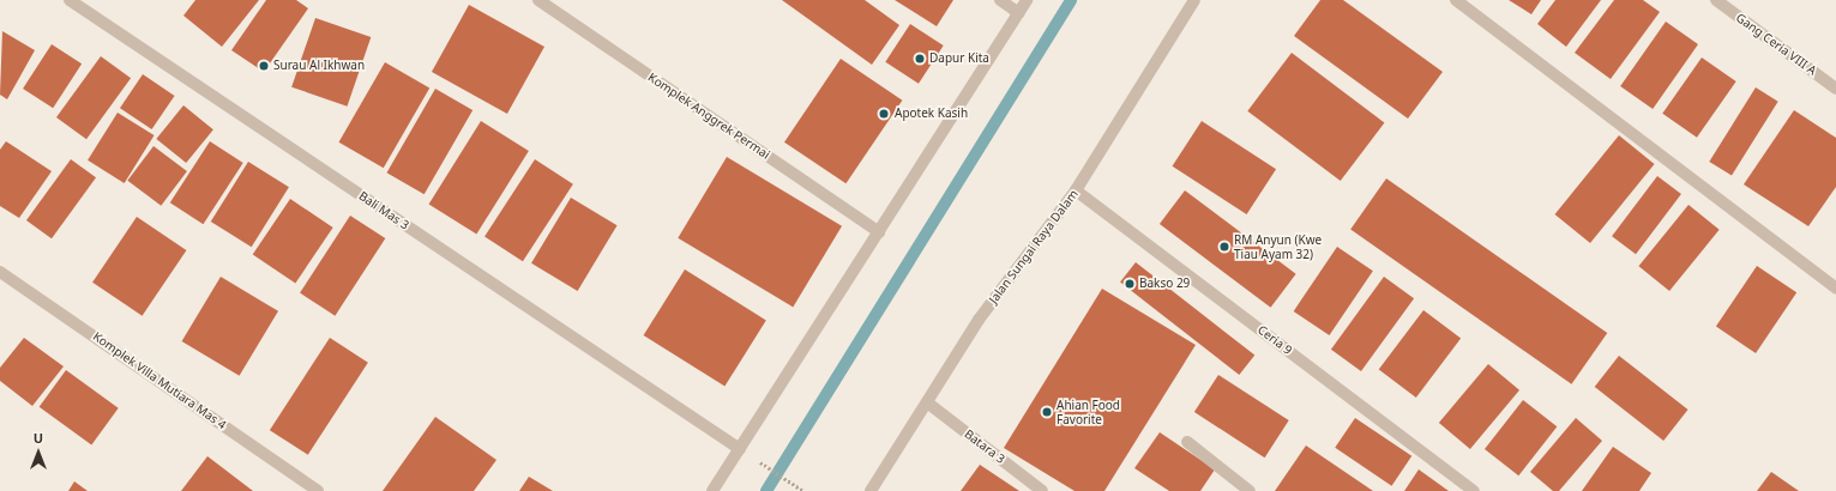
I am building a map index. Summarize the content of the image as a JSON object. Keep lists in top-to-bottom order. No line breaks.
{"streets":{"street":["Gang Ceria VIII A","Komplek Anggrek Permai","Bali Mas 3","Jalan Sungai Raya Dalam","Ceria 9","Komplek Villa Mutiara Mas 4","Batara 3"]},"crossings":[["Jalan Sungai Raya Dalam","Ceria 9"],["Jalan Sungai Raya Dalam","Batara 3"]],"places":["Dapur Kita","Surau Al Ikhwan","Apotek Kasih","RM Anyun (Kwe Tiau Ayam 32)","Bakso 29","Ahian Food Favorite"],"north":"top"}
